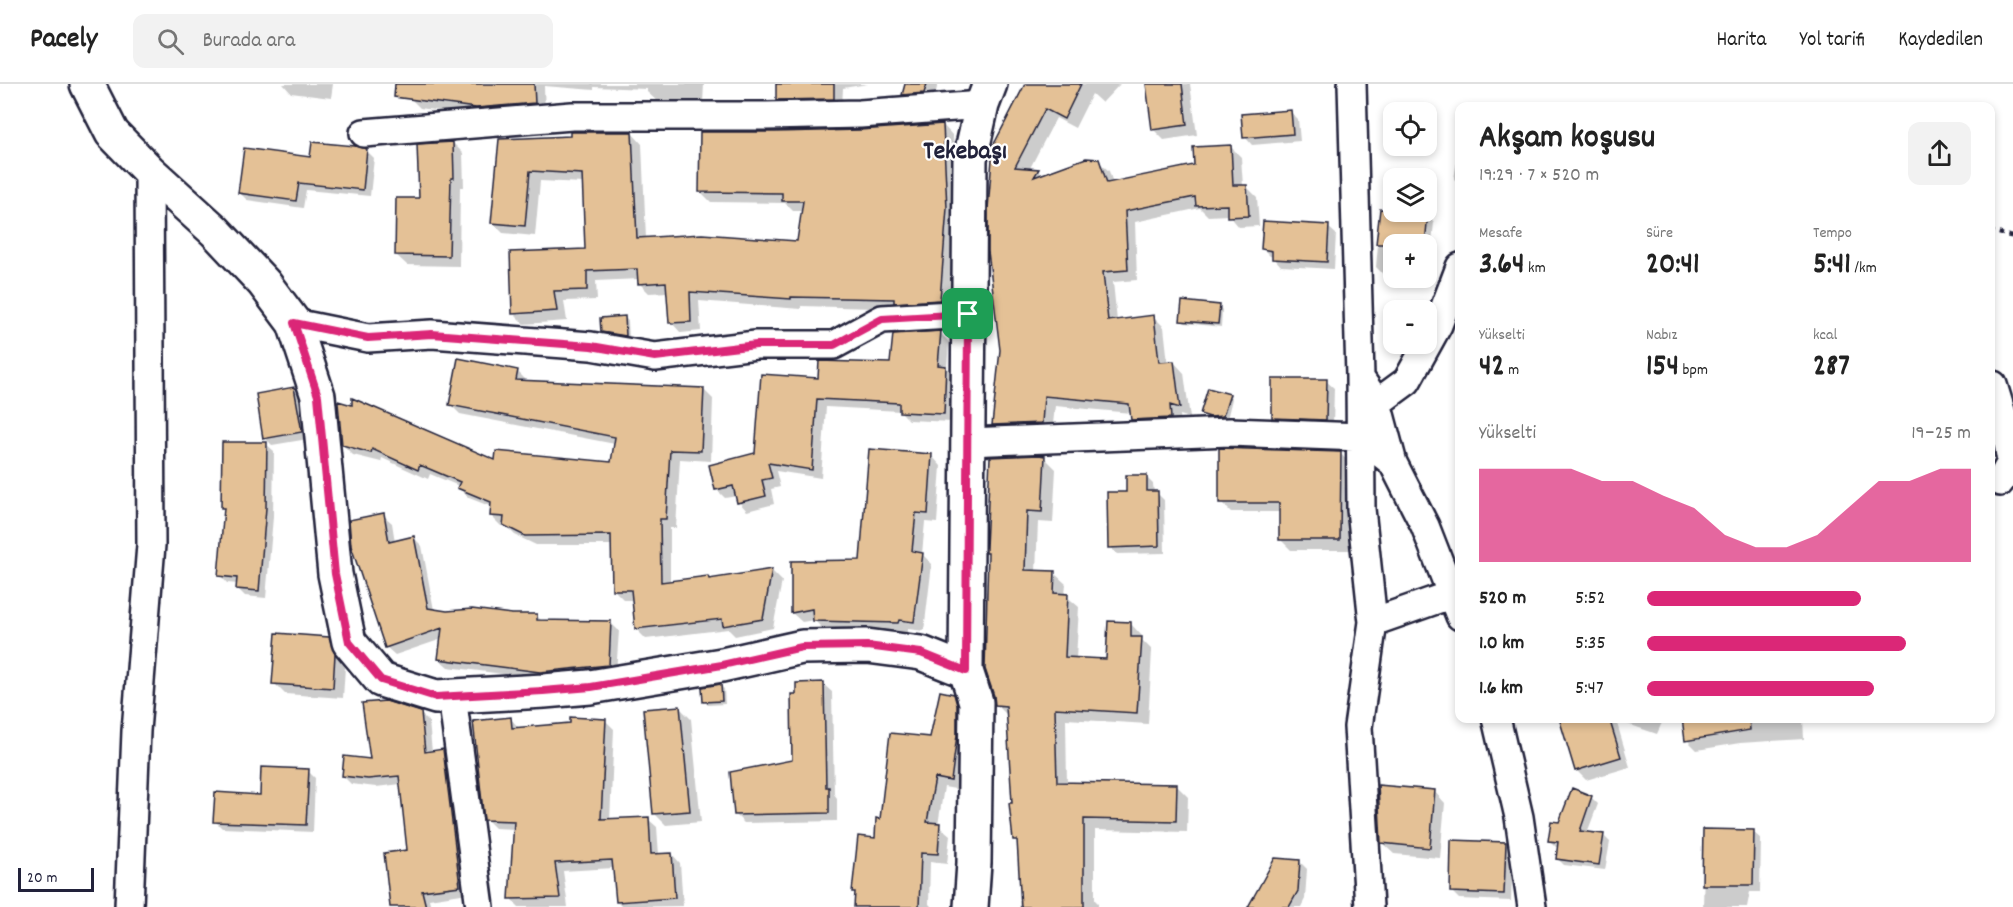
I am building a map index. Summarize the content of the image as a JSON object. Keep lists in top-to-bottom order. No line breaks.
{"districts":["Tekebaşı"],"scale_bar":"20 m","page":{"header":"Pacely","search":"Burada ara","nav":["Harita","Yol tarifi","Kaydedilen"],"map_buttons":["+","−"],"heading":["Akşam koşusu","19:29 · 7 × 520 m"],"stats":[["Mesafe","3.64 km"],["Süre","20:41"],["Tempo","5:41 /km"],["Yükselti","42 m"],["Nabız","154 bpm"],["kcal","287"]],"chart":["Yükselti","19–25 m"],"list":[{"name":"520 m","note":"5:52"},{"name":"1.0 km","note":"5:35"},{"name":"1.6 km","note":"5:47"}],"scale":"20 m"}}
